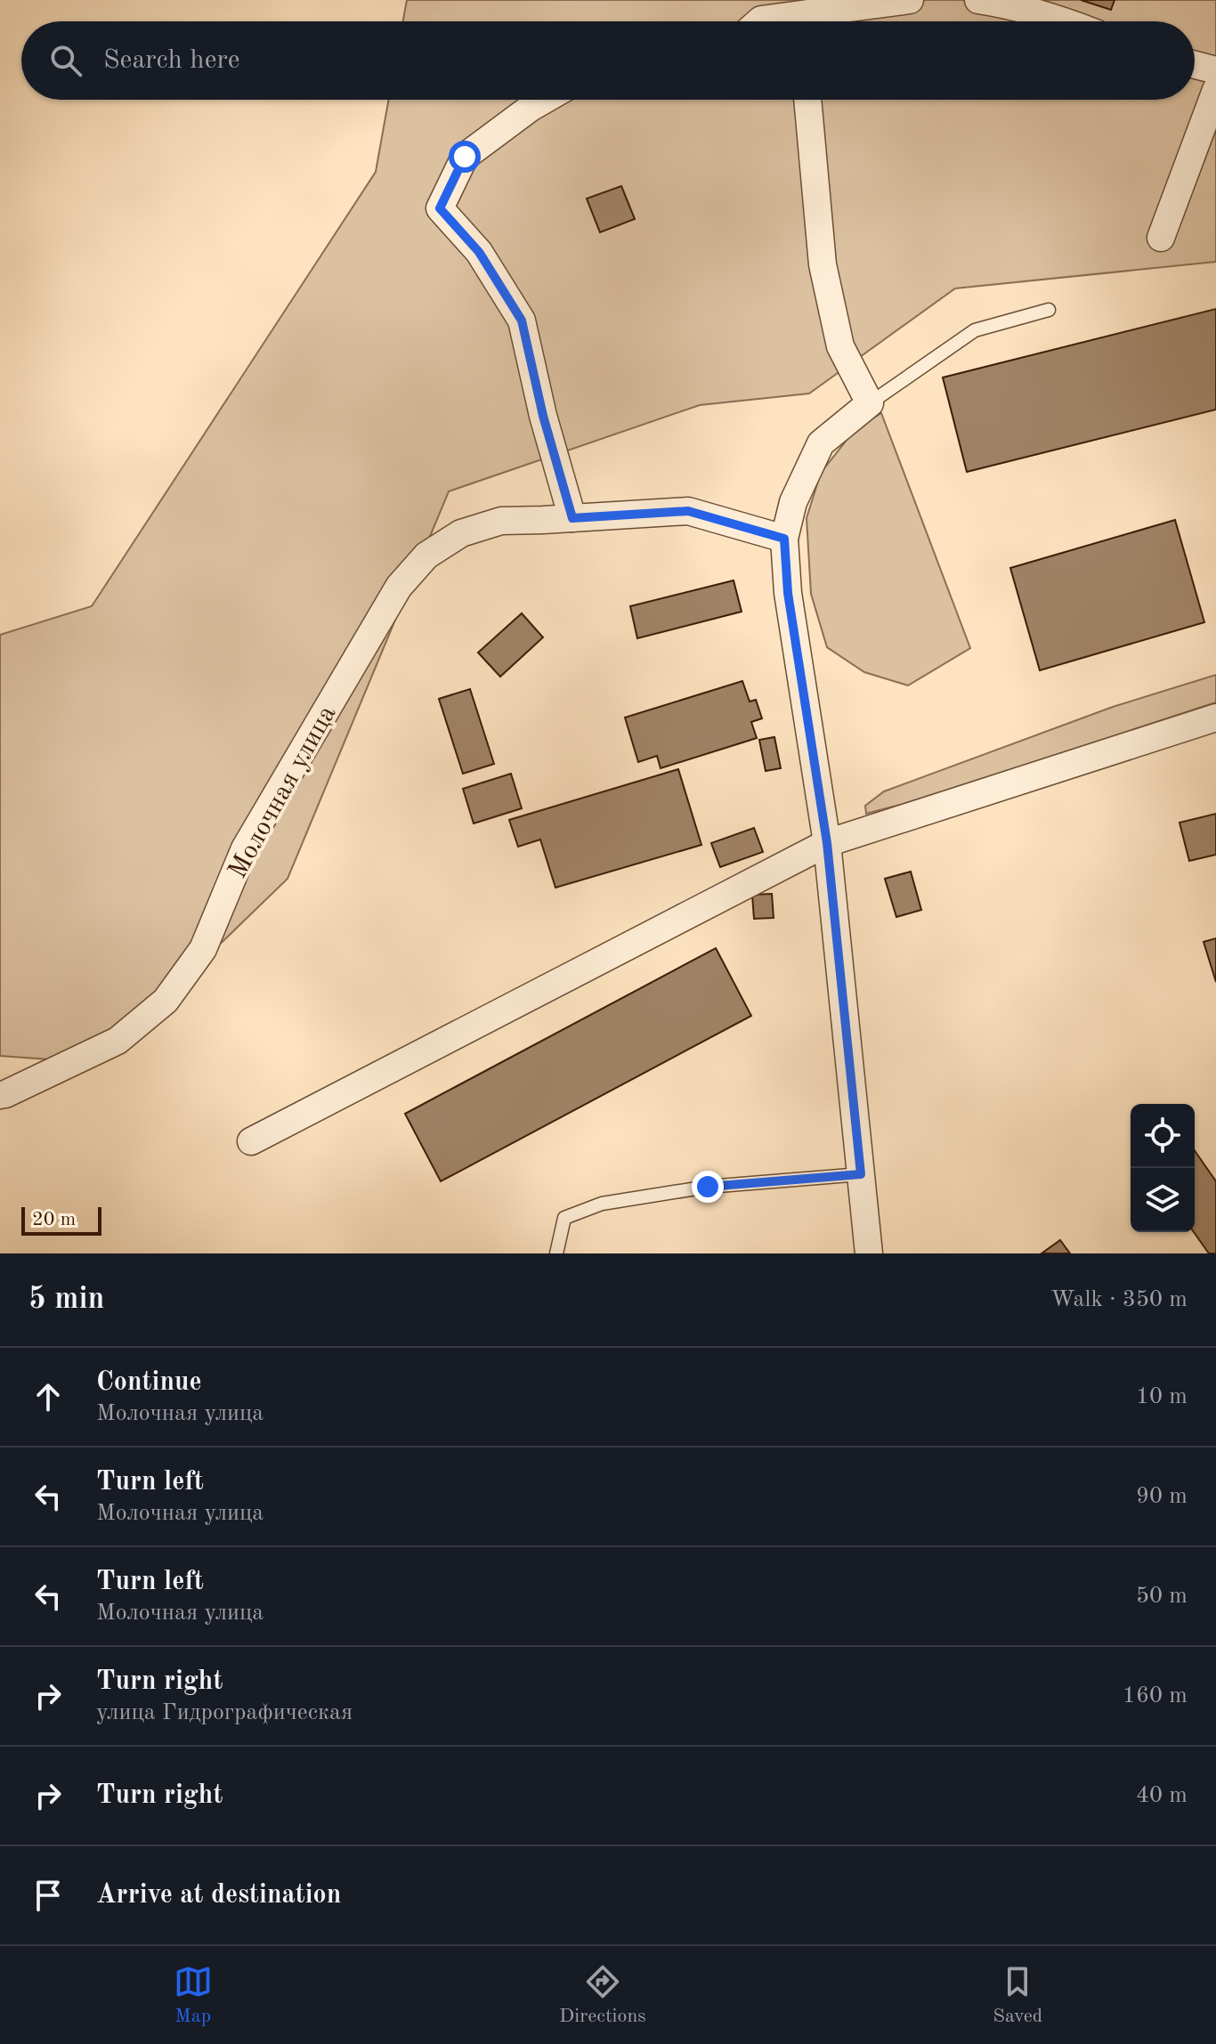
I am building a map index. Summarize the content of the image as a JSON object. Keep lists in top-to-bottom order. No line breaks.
{"streets":{"street":["Молочная улица"]},"scale_bar":"20 m","page":{"search":"Search here","scale":"20 m","heading":["5 min","Walk · 350 m"],"list":[["Continue","Молочная улица","10 m"],["Turn left","Молочная улица","90 m"],["Turn left","Молочная улица","50 m"],["Turn right","улица Гидрографическая","160 m"],["Turn right","40 m"],"Arrive at destination"],"nav":["Map","Directions","Saved"]}}
